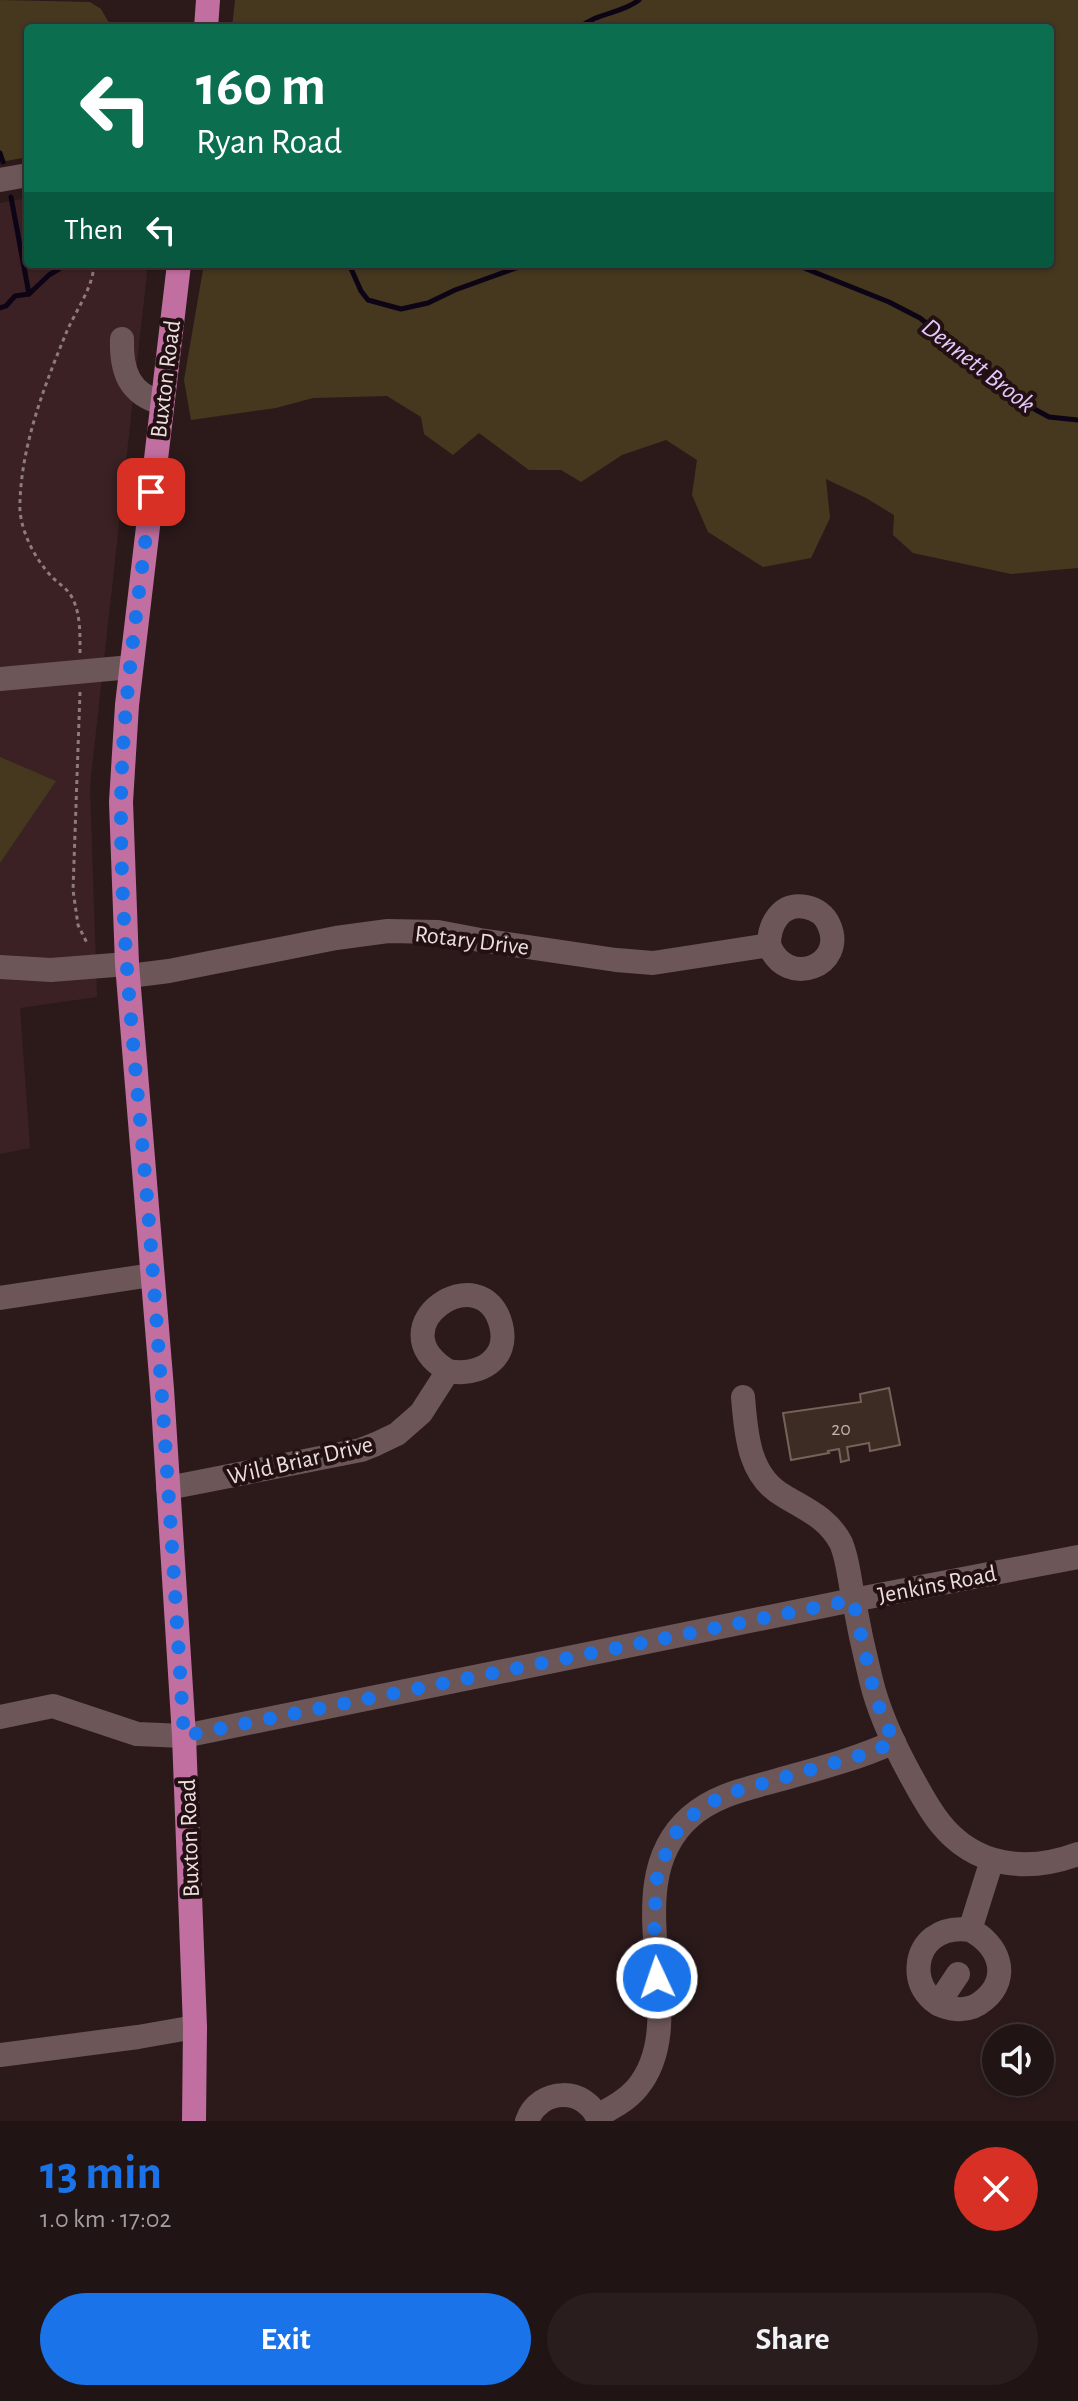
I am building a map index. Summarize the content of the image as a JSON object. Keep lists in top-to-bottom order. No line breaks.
{"streets":{"main road":["Buxton Road"],"street":["Rotary Drive","Wild Briar Drive","Jenkins Road"]},"crossings":[["Buxton Road","Rotary Drive"],["Buxton Road","Wild Briar Drive"],["Buxton Road","Jenkins Road"]],"water":["Dennett Brook"],"house_numbers":["20"],"page":{"turn":["160 m","Ryan Road"],"then":"Then","heading":["13 min","1.0 km · 17:02"],"buttons":["Exit","Share"]}}
